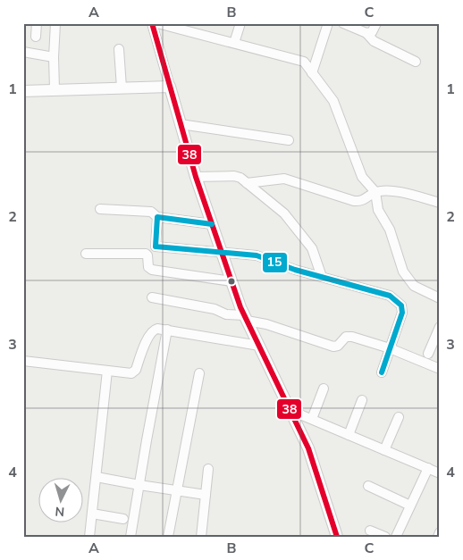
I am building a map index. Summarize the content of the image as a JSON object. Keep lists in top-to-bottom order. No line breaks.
{"lines":["transit line 38","transit line 15"],"north":"bottom","grid":{"columns":["A","B","C"],"rows":["1","2","3","4"]}}
